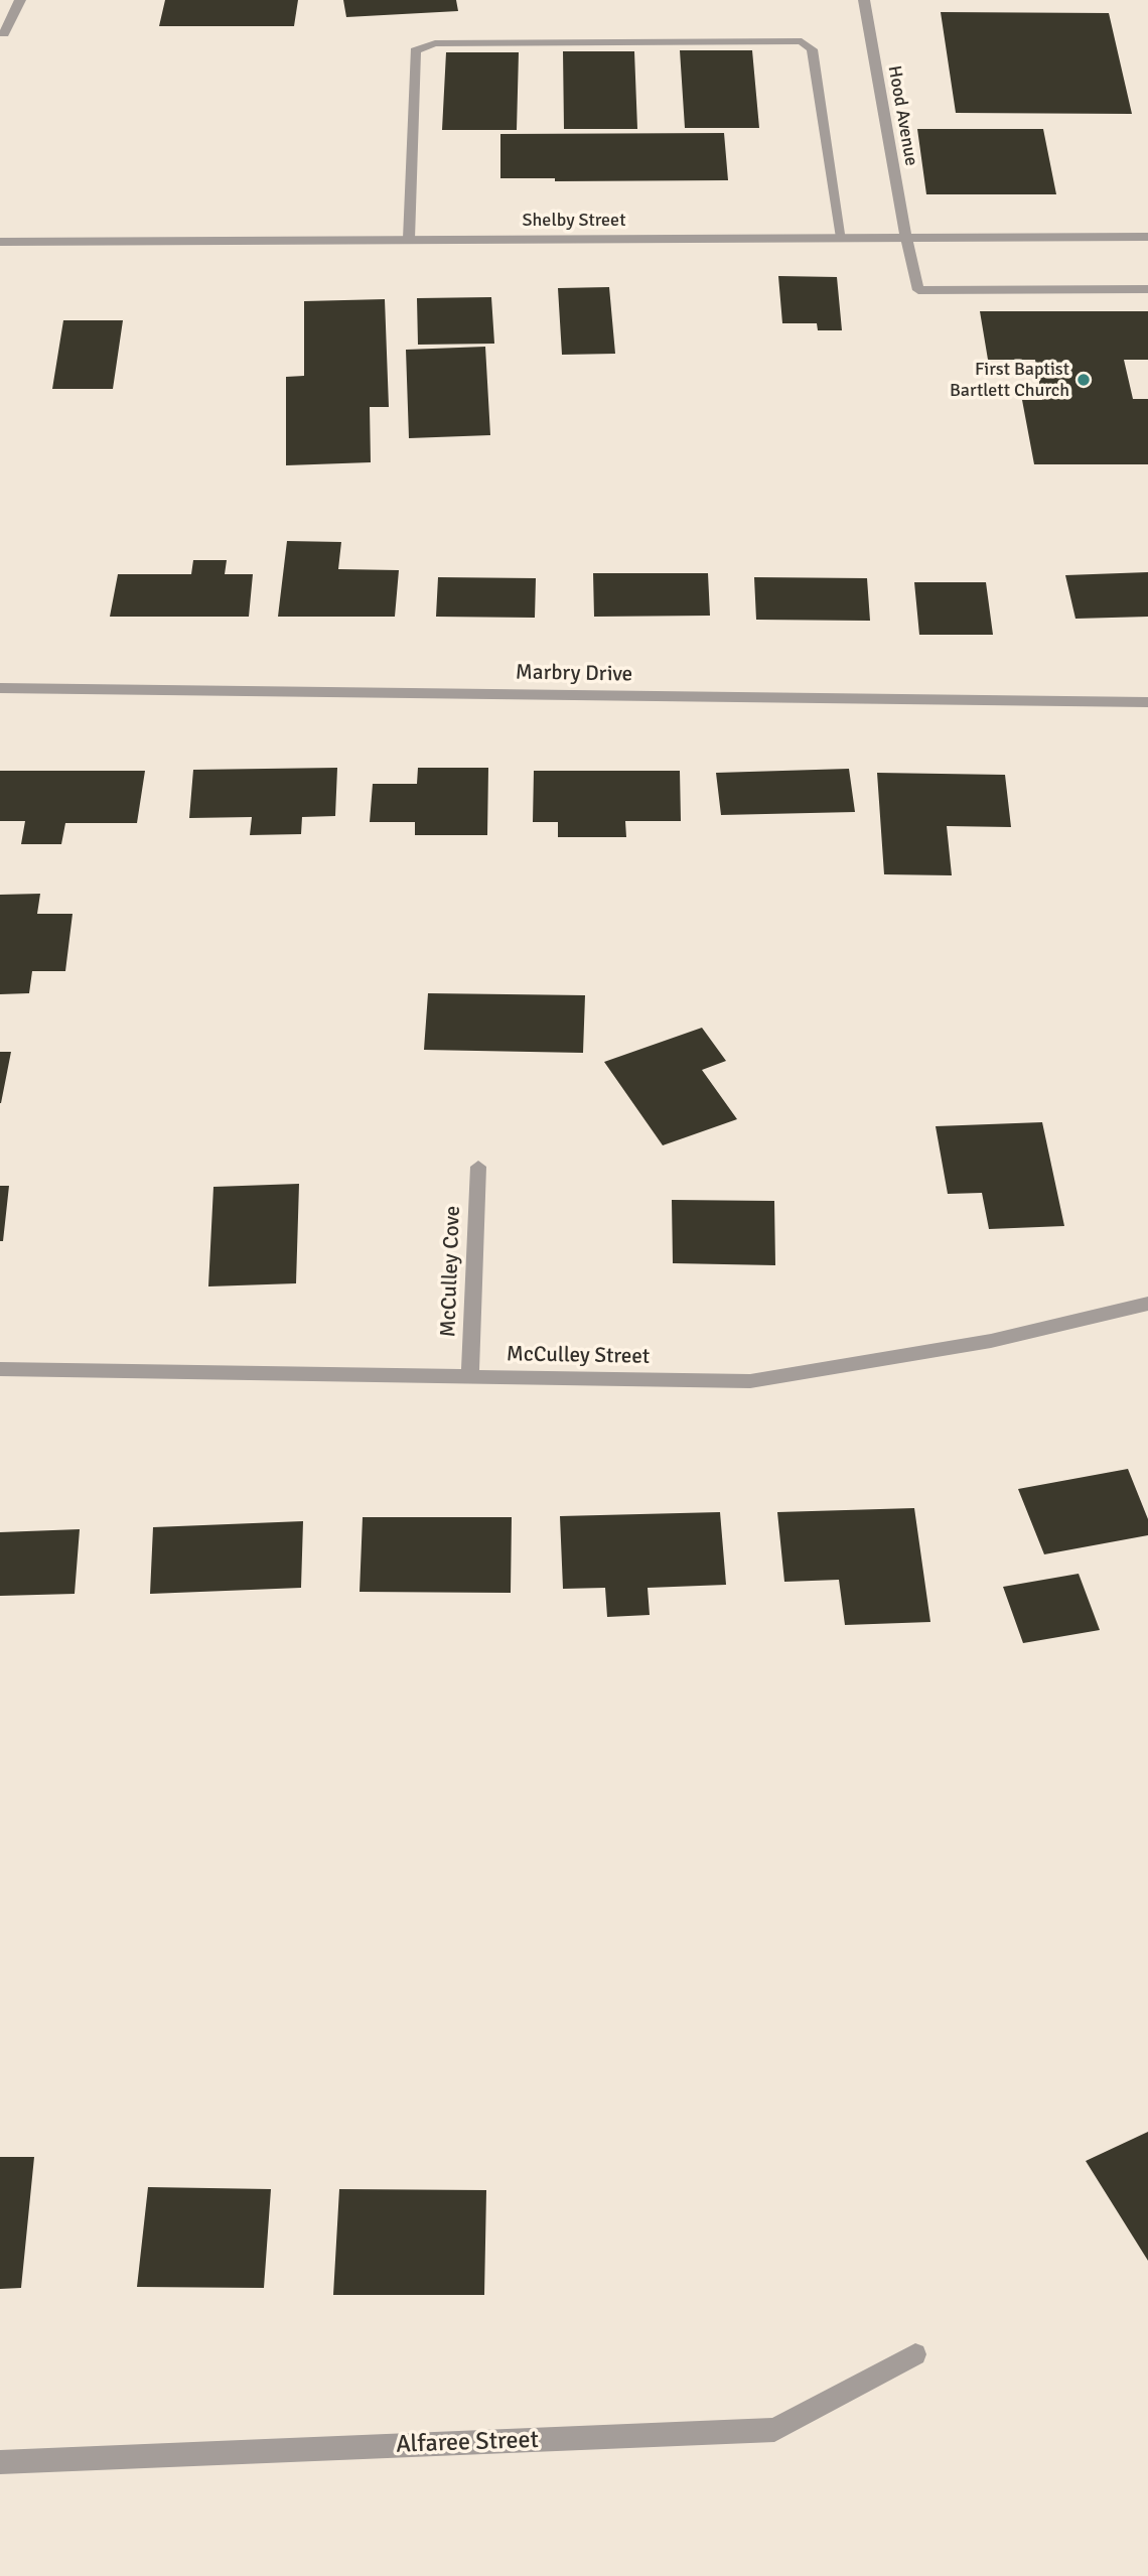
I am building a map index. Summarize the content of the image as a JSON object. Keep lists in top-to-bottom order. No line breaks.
{"streets":{"street":["Hood Avenue","Shelby Street","Marbry Drive","McCulley Cove","McCulley Street","Alfaree Street"]},"crossings":[["Hood Avenue","Shelby Street"],["McCulley Cove","McCulley Street"]],"places":["First Baptist Bartlett Church"]}
